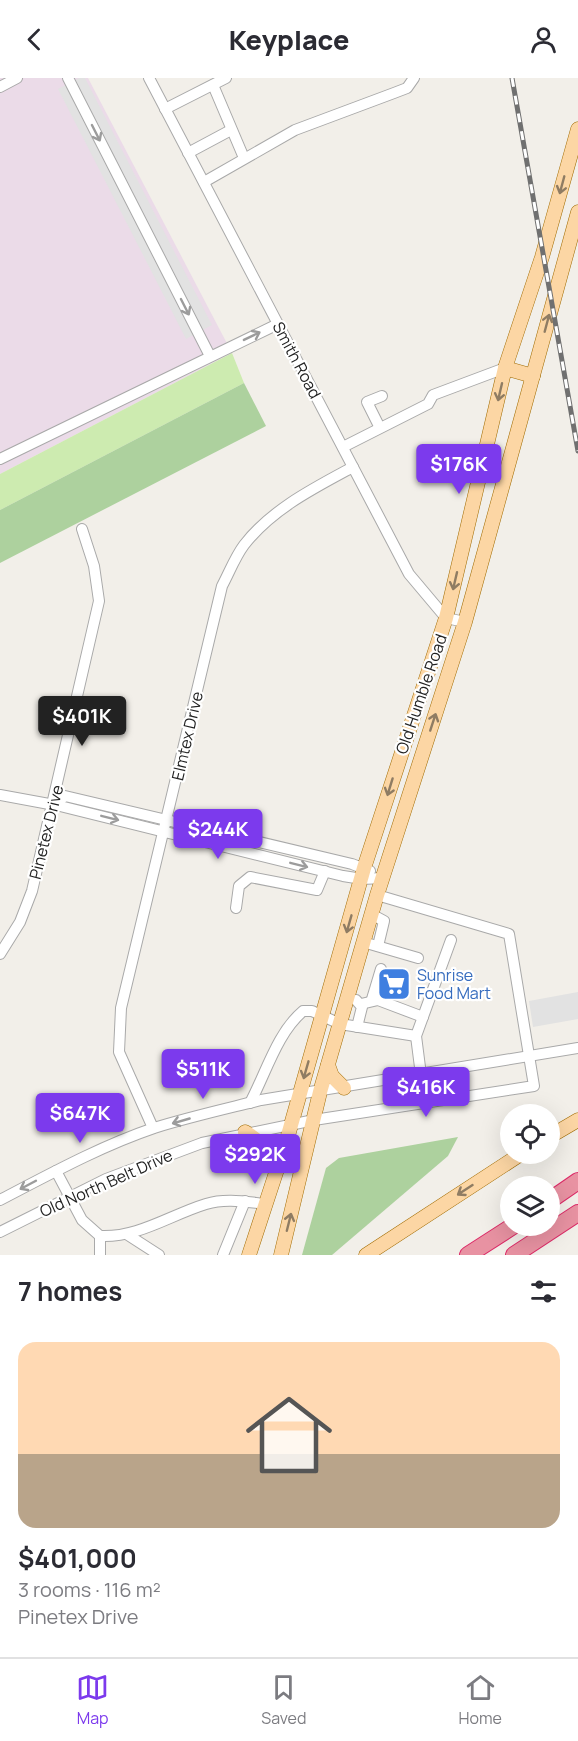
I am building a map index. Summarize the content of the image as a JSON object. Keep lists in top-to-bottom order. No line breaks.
{"streets":{"main road":["Old Humble Road"],"street":["Smith Road","Elmtex Drive","Pinetex Drive","Old North Belt Drive"]},"crossings":[["Smith Road","Old Humble Road"],["Smith Road","Elmtex Drive"],["Old Humble Road","Old North Belt Drive"],["Elmtex Drive","Old North Belt Drive"]],"places":{"supermarket":["Sunrise Food Mart"]},"page":{"header":"Keyplace","price":["$176K","$401K","$244K","$511K","$416K","$647K","$292K"],"heading":"7 homes","list":[{"name":"$401,000","note":"3 rooms · 116 m² · Pinetex Drive"}],"tabs":["Map","Saved","Home"]}}
